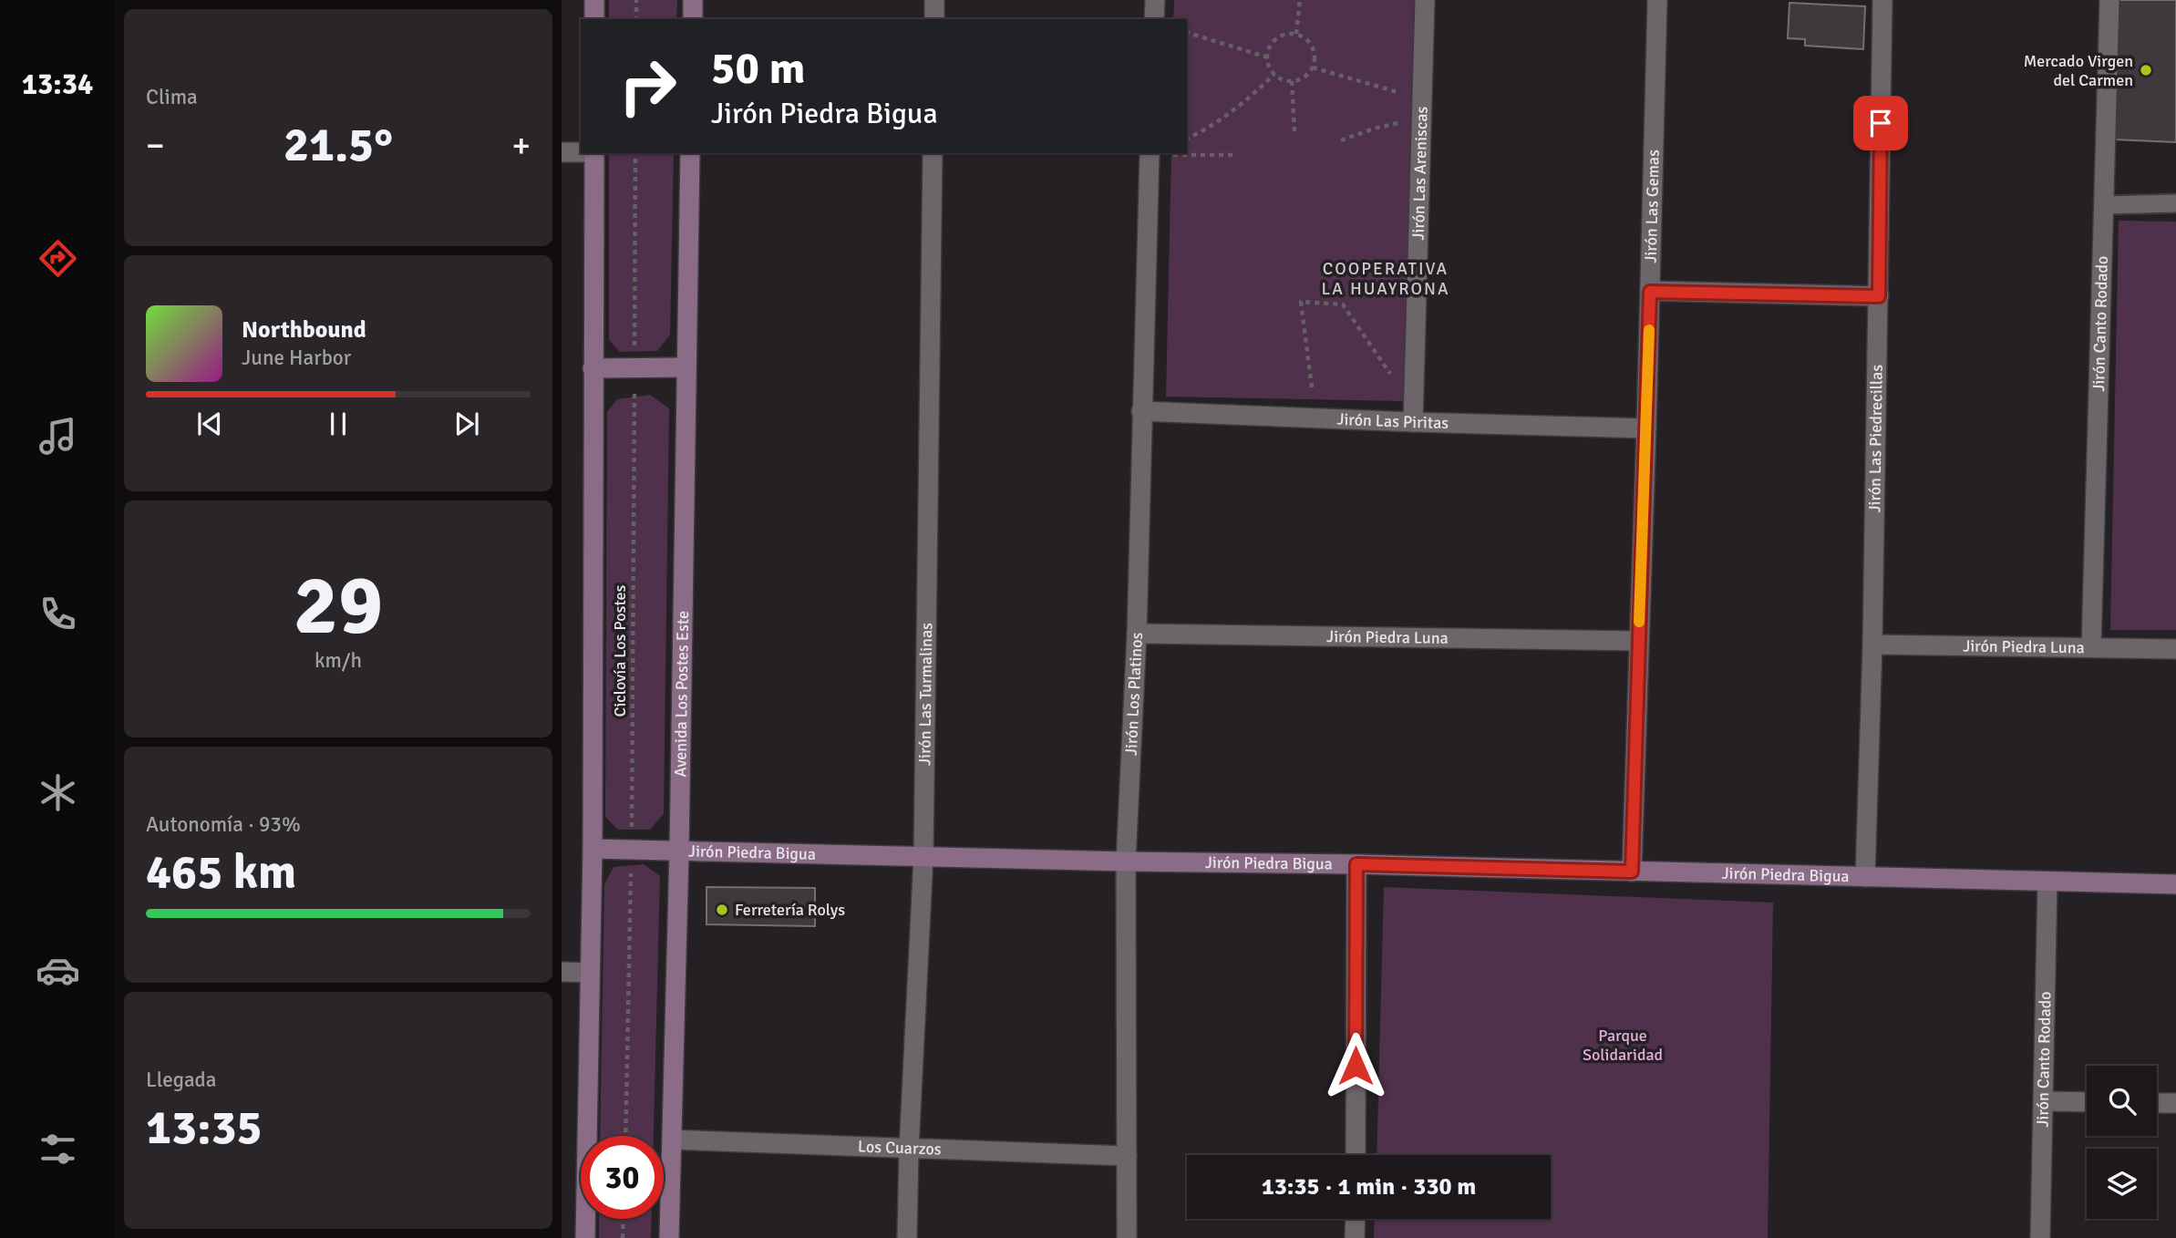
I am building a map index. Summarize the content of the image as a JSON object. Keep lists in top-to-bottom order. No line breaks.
{"streets":{"main road":["Avenida Los Postes Este","Jirón Piedra Bigua"],"street":["Jirón Las Areniscas","Jirón Las Gemas","Jirón Canto Rodado","Jirón Las Piritas","Jirón Las Piedrecillas","Jirón Piedra Luna","Jirón Las Turmalinas","Jirón Los Platinos","Los Cuarzos"],"path":["Ciclovía Los Postes"]},"crossings":[["Jirón Las Areniscas","Jirón Las Piritas"],["Jirón Las Gemas","Jirón Las Piritas"],["Jirón Las Gemas","Jirón Piedra Luna"],["Jirón Las Gemas","Jirón Piedra Bigua"],["Jirón Canto Rodado","Jirón Piedra Luna"],["Jirón Canto Rodado","Jirón Piedra Bigua"],["Jirón Las Piritas","Jirón Los Platinos"],["Jirón Las Piedrecillas","Jirón Piedra Luna"],["Jirón Las Piedrecillas","Jirón Piedra Bigua"],["Jirón Piedra Luna","Jirón Los Platinos"],["Ciclovía Los Postes","Jirón Piedra Bigua"],["Avenida Los Postes Este","Jirón Piedra Bigua"],["Avenida Los Postes Este","Los Cuarzos"],["Jirón Las Turmalinas","Jirón Piedra Bigua"],["Jirón Las Turmalinas","Los Cuarzos"],["Jirón Los Platinos","Jirón Piedra Bigua"],["Jirón Los Platinos","Los Cuarzos"]],"districts":["COOPERATIVA LA HUAYRONA"],"parks":["Parque Solidaridad"],"places":["Mercado Virgen del Carmen","Ferretería Rolys"],"page":{"tabs":"13:34","tile":["Clima",["29","km/h"],["Autonomía · 93%","465 km"],["Llegada","13:35"]],"turn":["50 m","Jirón Piedra Bigua"],"heat":["−","21.5°","+"],"song":["Northbound","June Harbor"],"limit":"30","trip":"13:35 · 1 min · 330 m"}}
